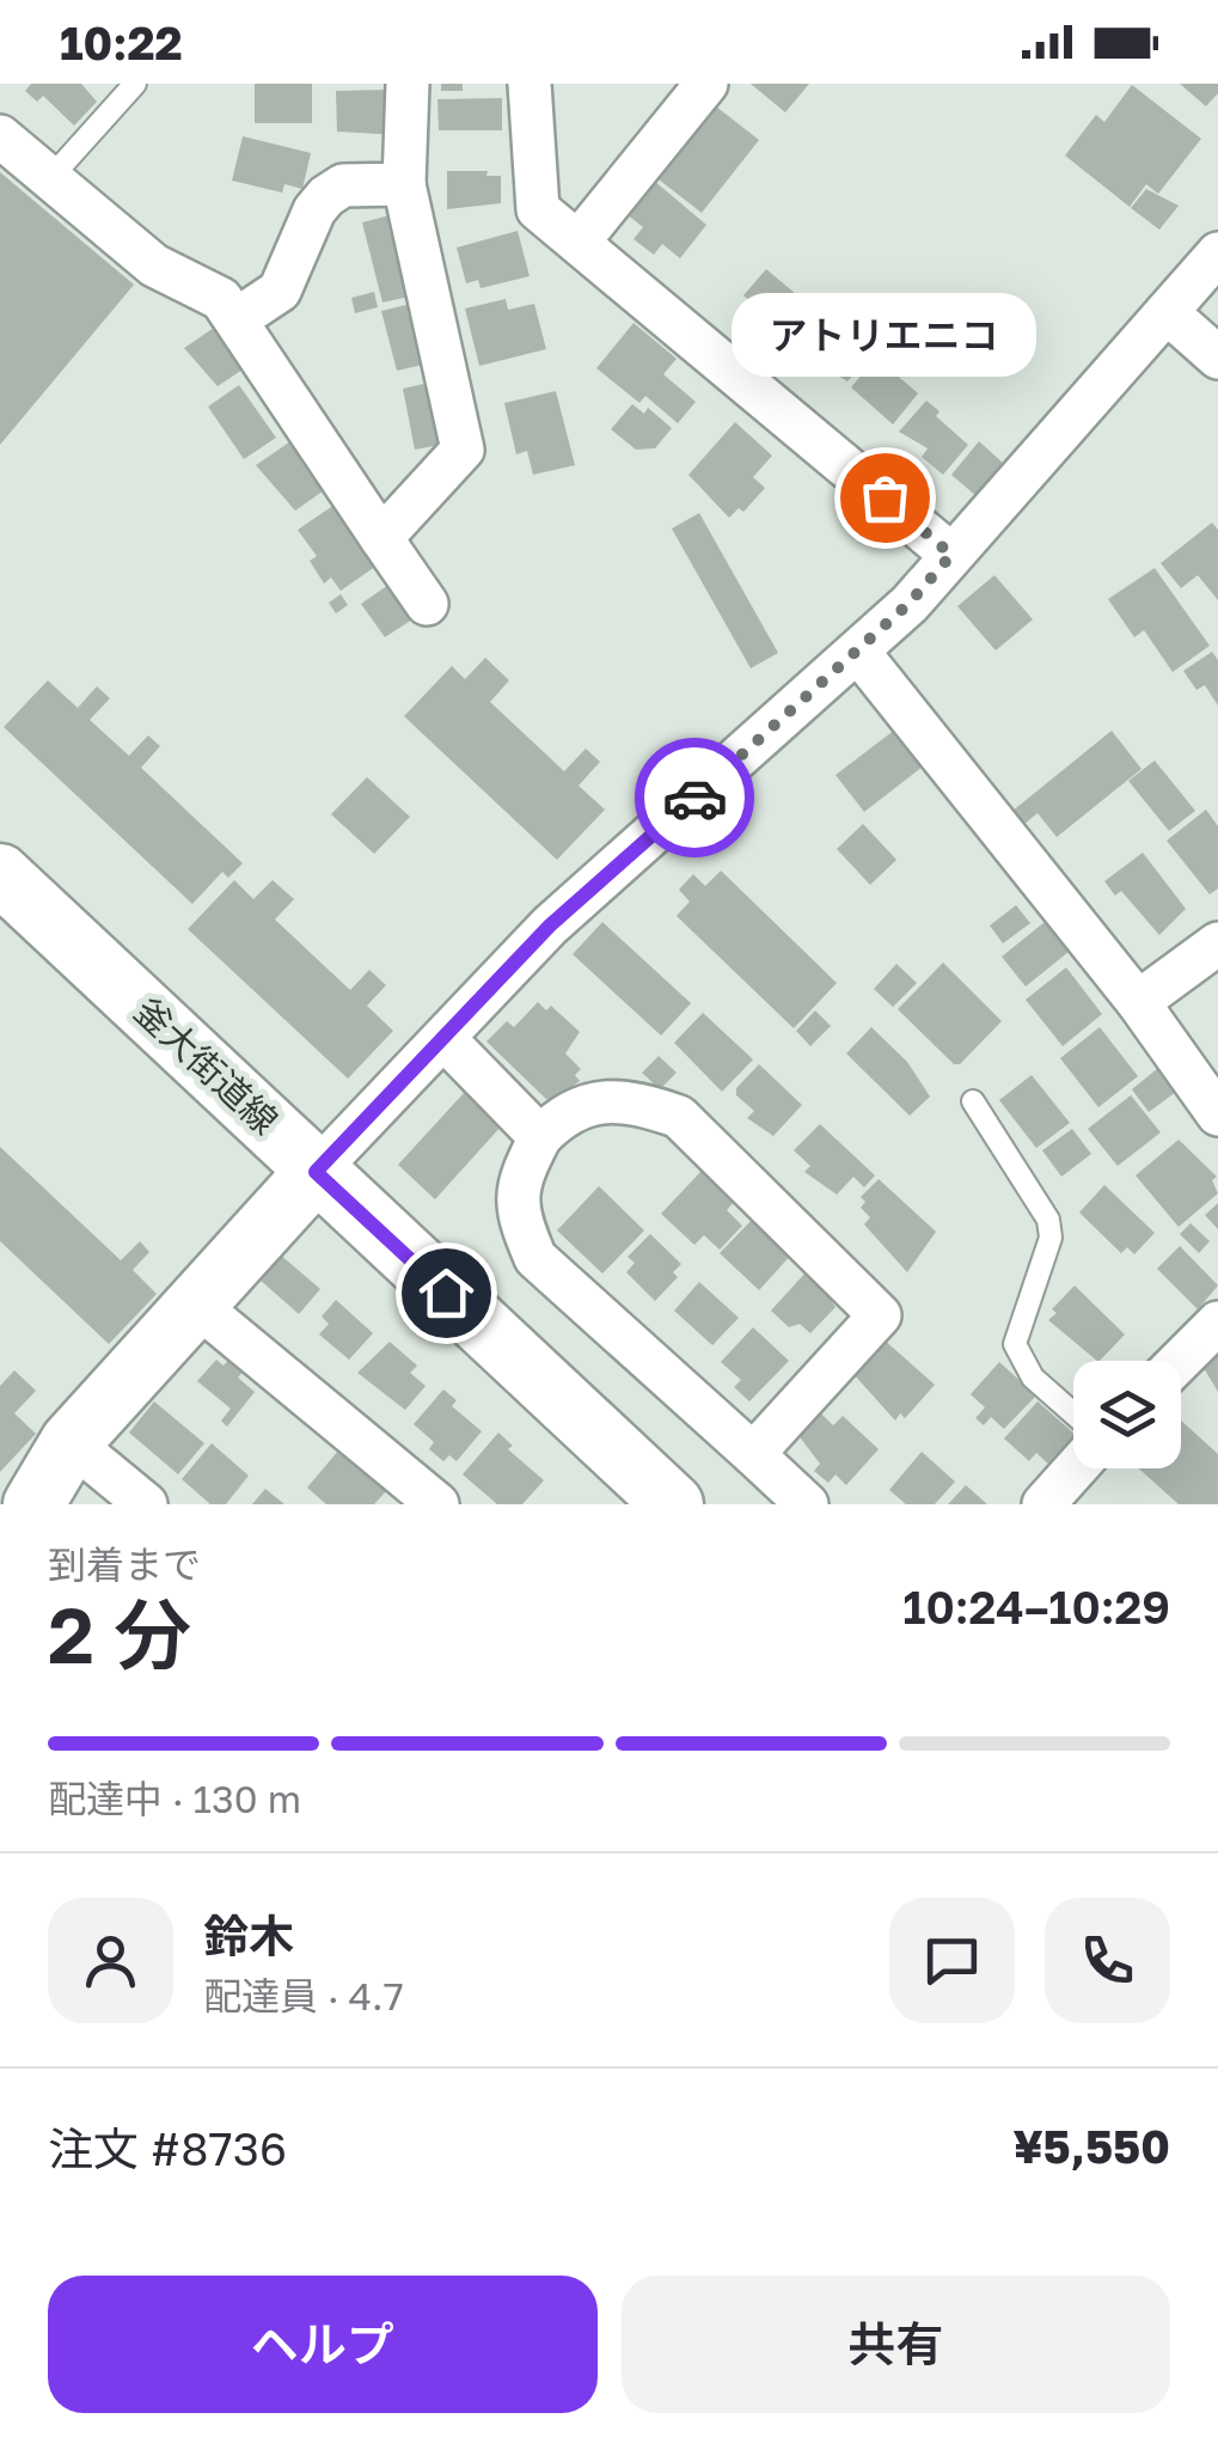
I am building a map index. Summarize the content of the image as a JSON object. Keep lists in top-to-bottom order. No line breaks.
{"streets":{"street":["釜大街道線"]},"places":["アトリエニコ"],"page":{"status":"10:22","bubble":"アトリエニコ","heading":["2 分","到着まで","10:24–10:29"],"panel":["鈴木","配達員 · 4.7","注文 #8736","¥5,550"],"bar":"配達中 · 130 m","buttons":["ヘルプ","共有"]}}
